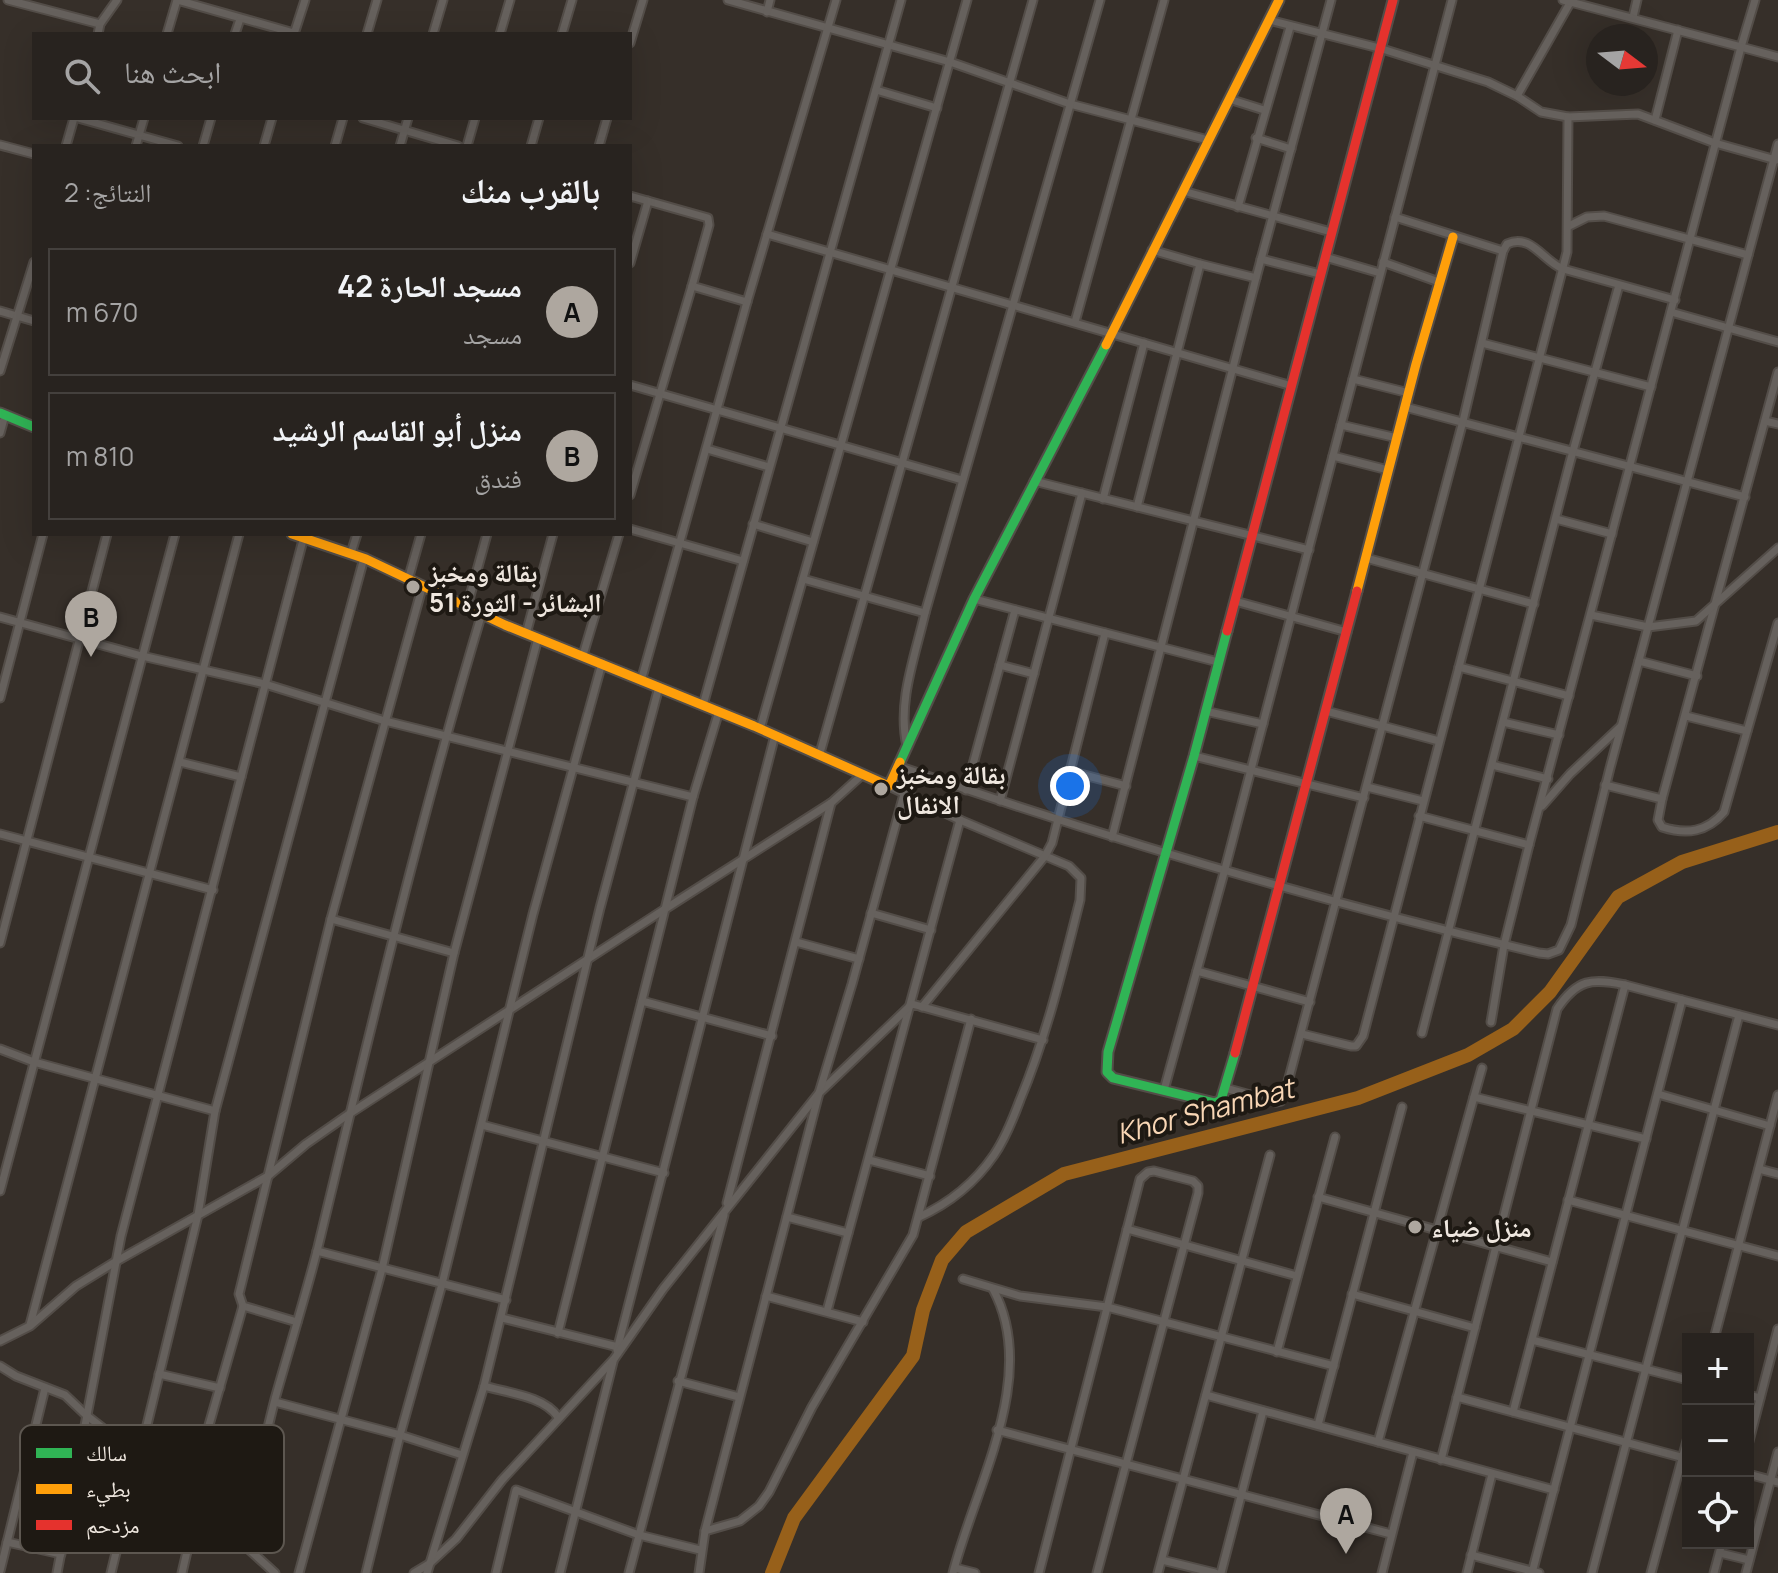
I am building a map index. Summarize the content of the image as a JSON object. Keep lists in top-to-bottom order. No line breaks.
{"water":["Khor Shambat"],"places":["بقالة ومخبز البشائر - الثورة 51","بقالة ومخبز الانفال","منزل ضياء"],"legend":["سالك","بطيء","مزدحم"],"north":"right","page":{"search":"ابحث هنا","heading":["بالقرب منك","النتائج: 2"],"list":[{"mark":"A","name":"مسجد الحارة 42","note":"مسجد","value":"670 m"},{"mark":"B","name":"منزل أبو القاسم الرشيد","note":"فندق","value":"810 m"}],"pins":["B","A"],"map_buttons":["+","−"]}}
